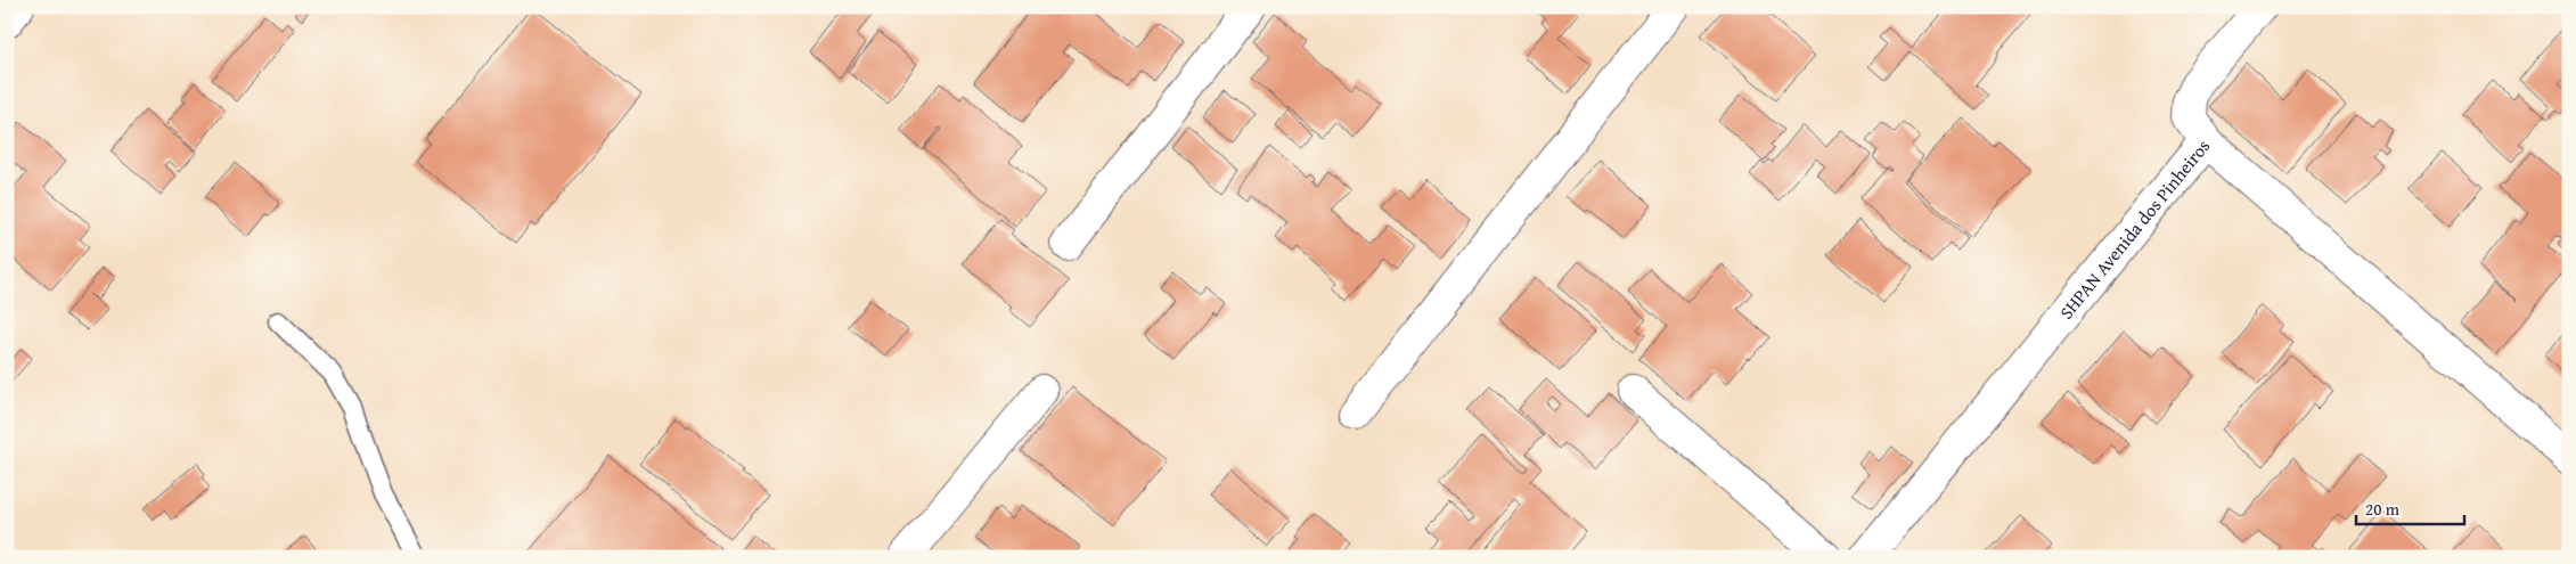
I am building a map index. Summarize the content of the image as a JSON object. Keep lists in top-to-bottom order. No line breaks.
{"streets":{"street":["SHPAN Avenida dos Pinheiros"]},"scale_bar":"20 m"}
